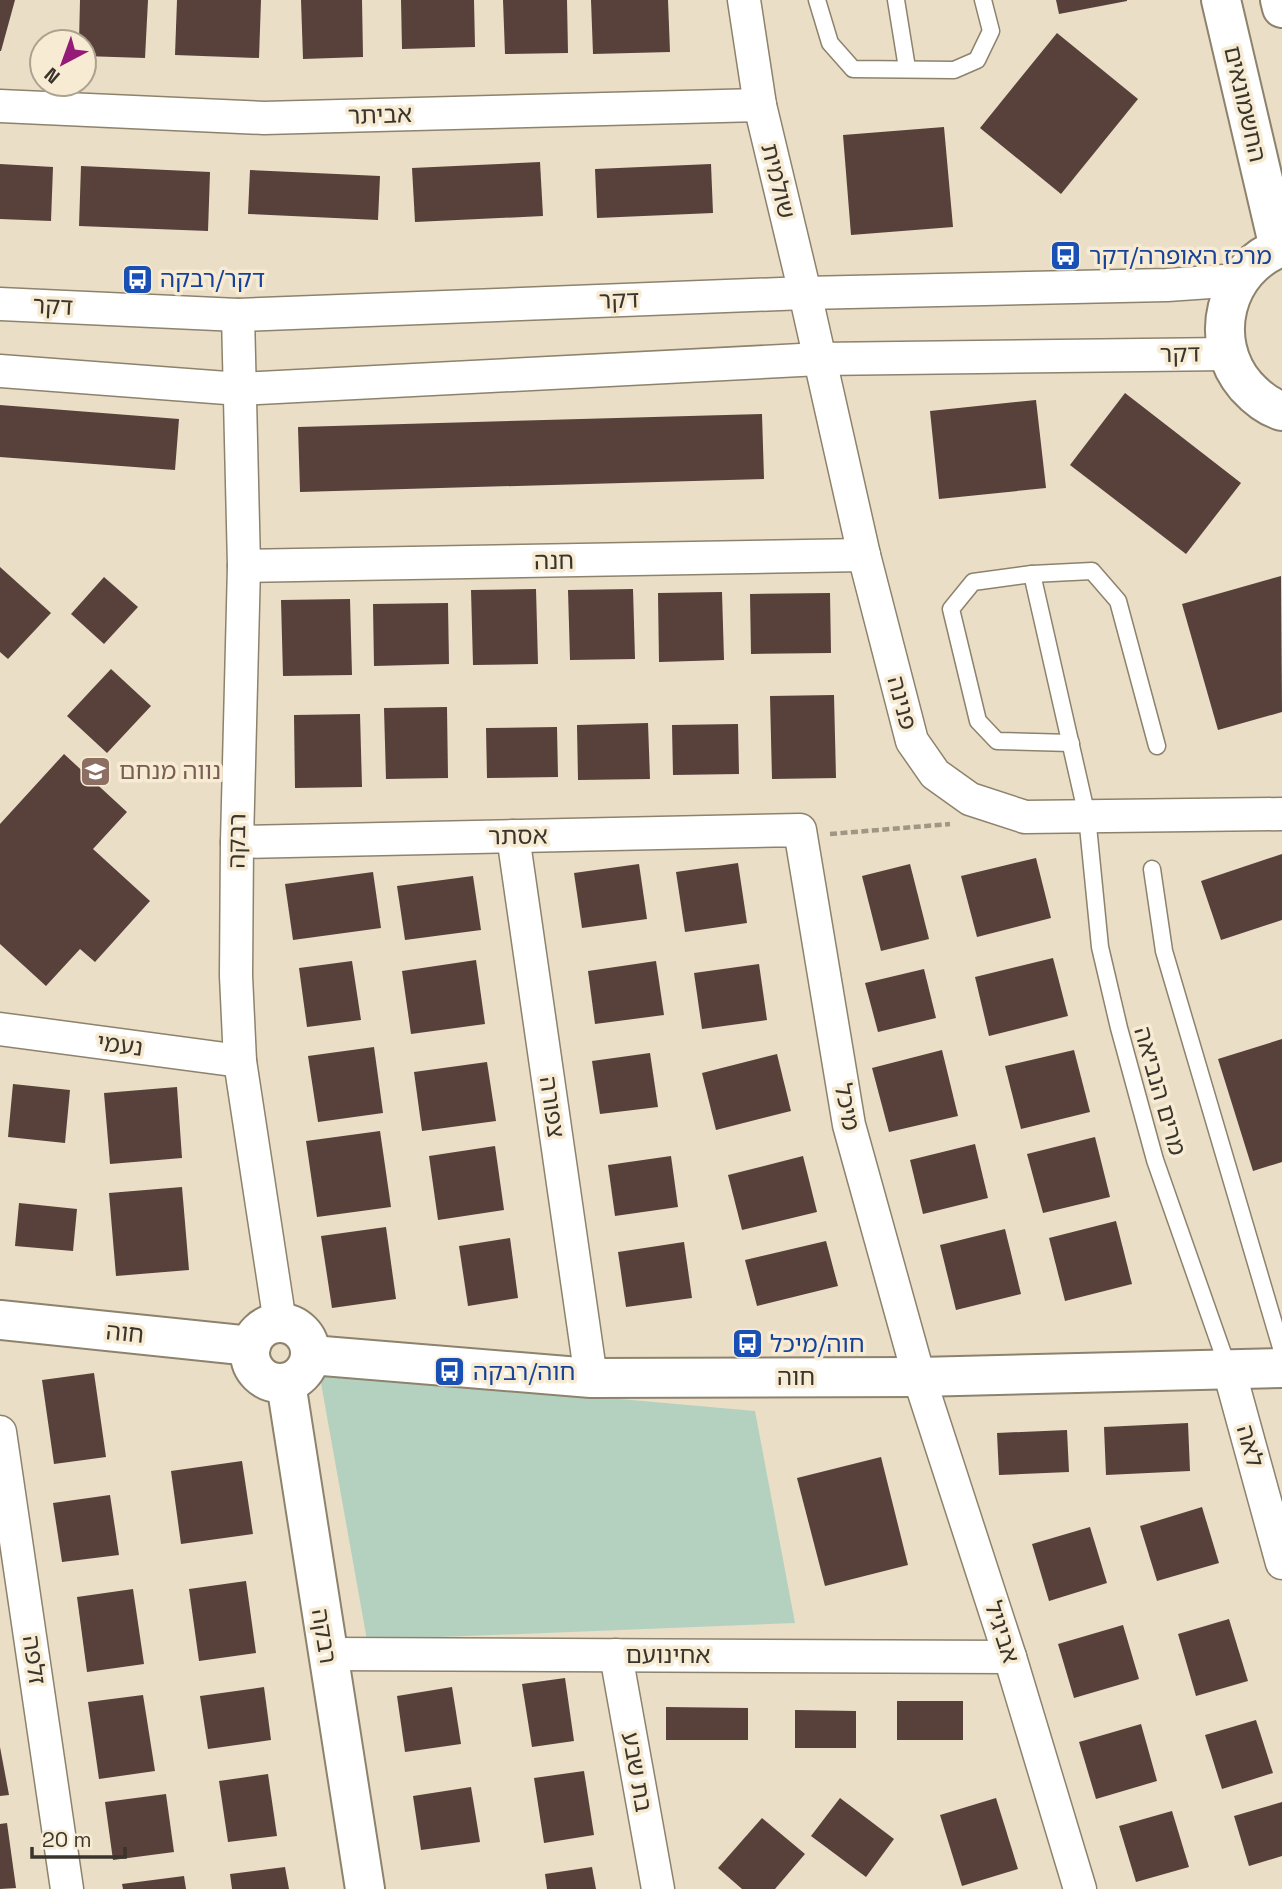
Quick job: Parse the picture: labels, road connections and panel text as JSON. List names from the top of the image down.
{
  "streets": {
    "street": [
      "החשמונאים",
      "אביתר",
      "שולמית",
      "דקר",
      "חנה",
      "פנינה",
      "אסתר",
      "רבקה",
      "נעמי",
      "צפורה",
      "מיכל",
      "חוה",
      "לאה",
      "אביגיל",
      "אחינועם",
      "זלפה",
      "בת שבע"
    ],
    "lane": ["מרים הנביאה"]
  },
  "crossings": [
    ["אביתר", "שולמית"],
    ["שולמית", "דקר"],
    ["שולמית", "פנינה"],
    ["דקר", "פנינה"],
    ["דקר", "רבקה"],
    ["חנה", "פנינה"],
    ["חנה", "רבקה"],
    ["פנינה", "מרים הנביאה"],
    ["אסתר", "רבקה"],
    ["אסתר", "צפורה"],
    ["אסתר", "מיכל"],
    ["רבקה", "נעמי"],
    ["רבקה", "חוה"],
    ["רבקה", "אחינועם"],
    ["מרים הנביאה", "חוה"],
    ["מרים הנביאה", "לאה"],
    ["צפורה", "חוה"],
    ["מיכל", "חוה"],
    ["מיכל", "אביגיל"],
    ["חוה", "לאה"],
    ["חוה", "אביגיל"],
    ["אביגיל", "אחינועם"],
    ["אחינועם", "בת שבע"]
  ],
  "places": {
    "bus stop": [
      "מרכז האופרה/דקר",
      "דקר/רבקה",
      "חוה/מיכל",
      "חוה/רבקה"
    ],
    "school or university": ["נווה מנחם"]
  },
  "scale_bar": "20 m",
  "north": "bottom left"
}
